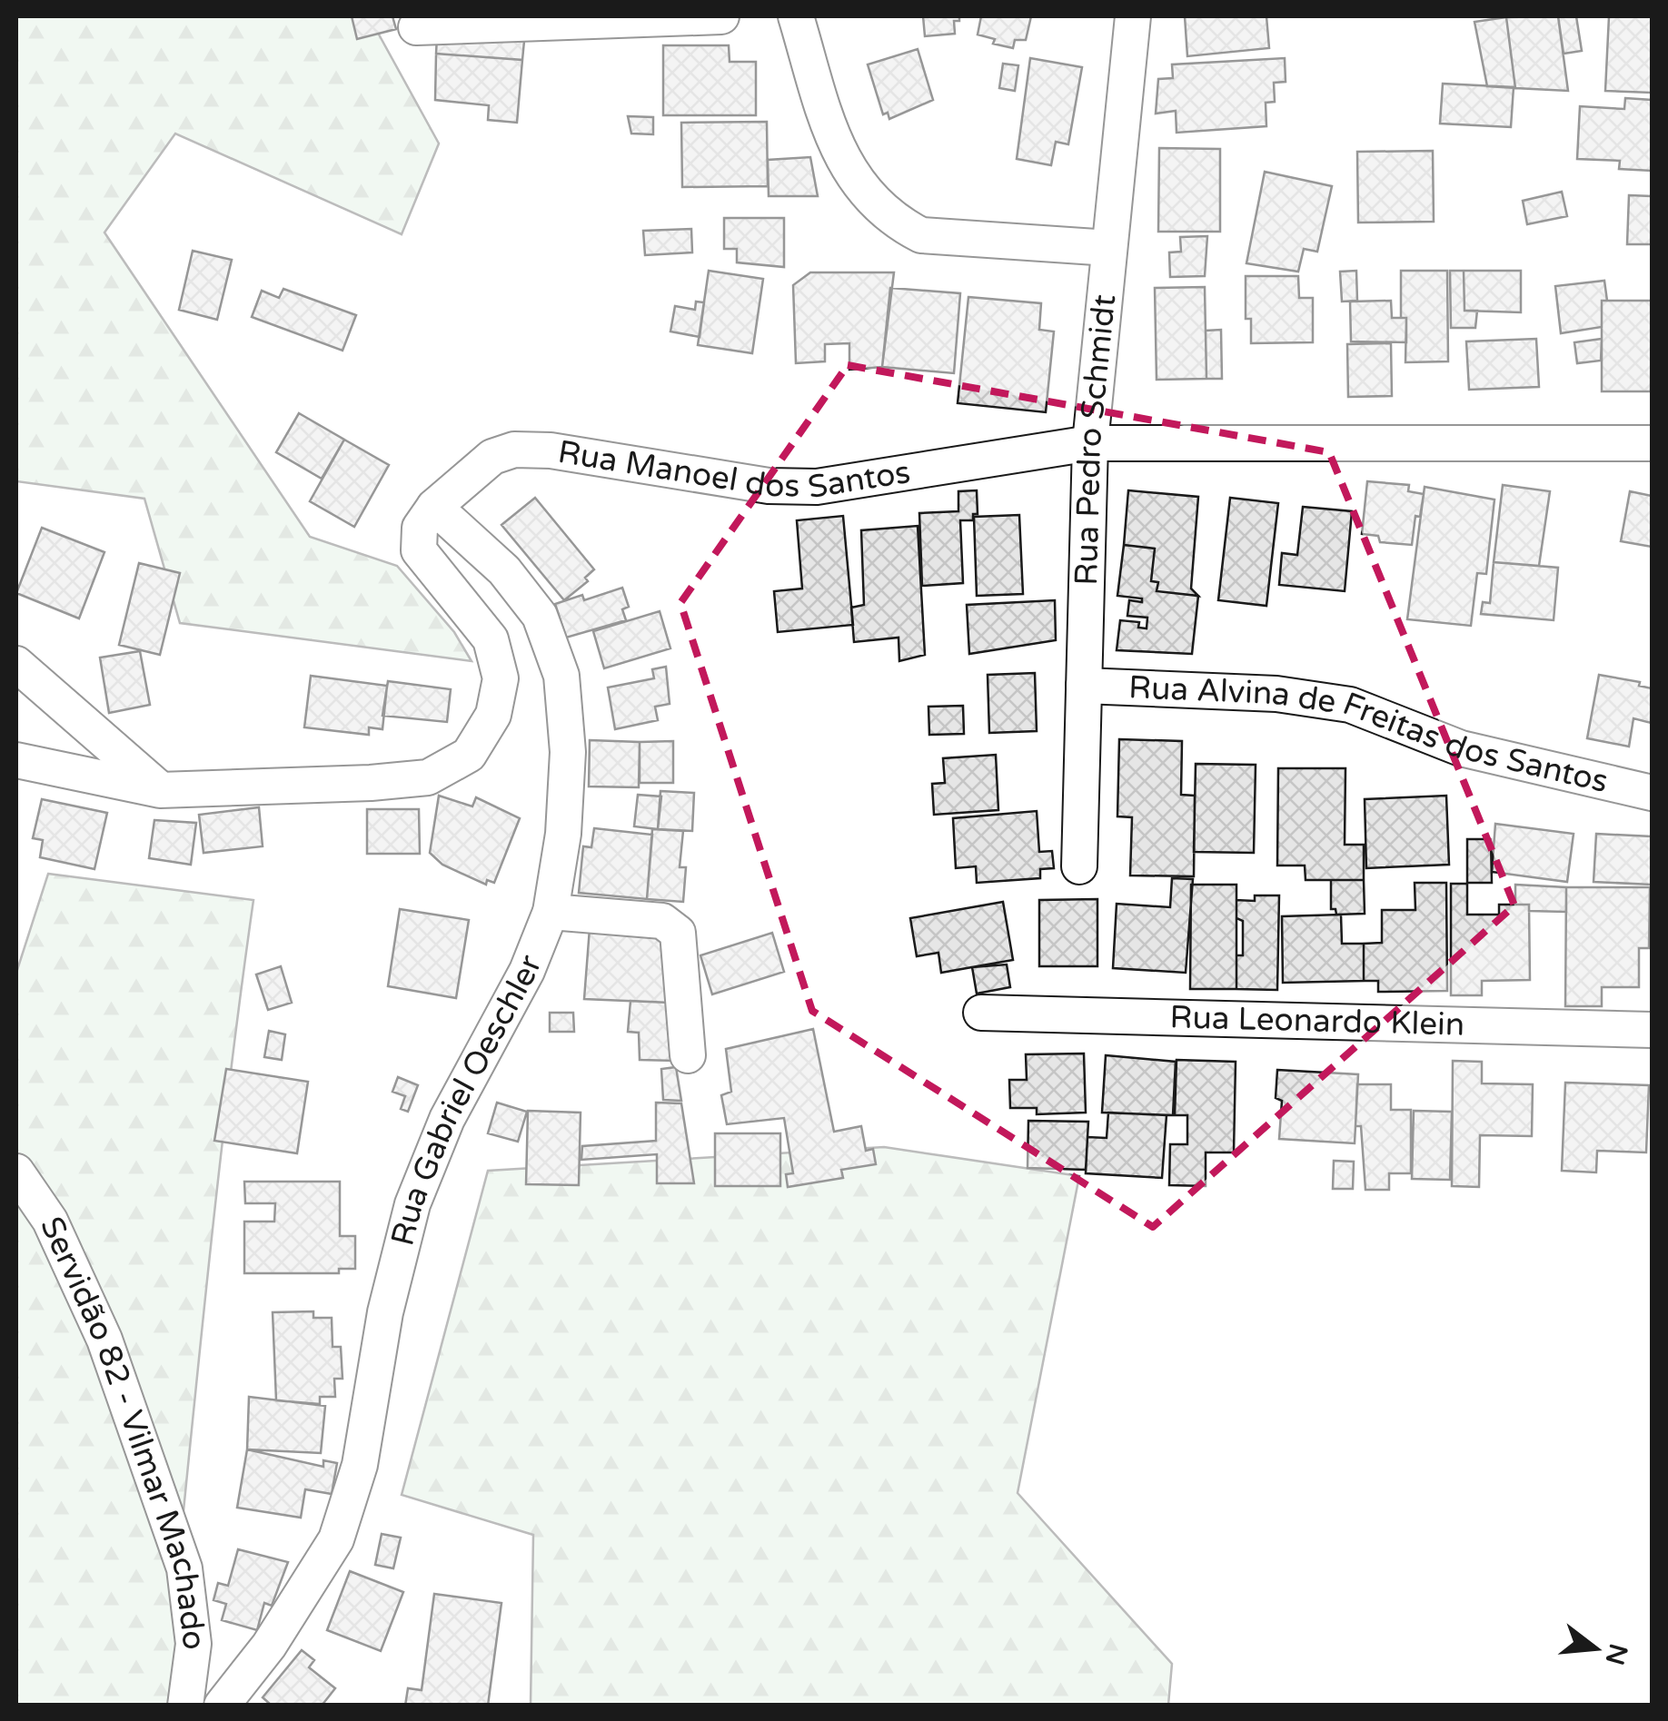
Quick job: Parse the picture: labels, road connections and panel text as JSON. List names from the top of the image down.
{
  "streets": {
    "street": [
      "Rua Pedro Schmidt",
      "Rua Manoel dos Santos",
      "Rua Alvina de Freitas dos Santos",
      "Rua Leonardo Klein",
      "Rua Gabriel Oeschler",
      "Servidão 82 - Vilmar Machado"
    ]
  },
  "crossings": [
    ["Rua Pedro Schmidt", "Rua Manoel dos Santos"],
    ["Rua Pedro Schmidt", "Rua Alvina de Freitas dos Santos"],
    ["Rua Manoel dos Santos", "Rua Gabriel Oeschler"]
  ],
  "north": "right"
}
